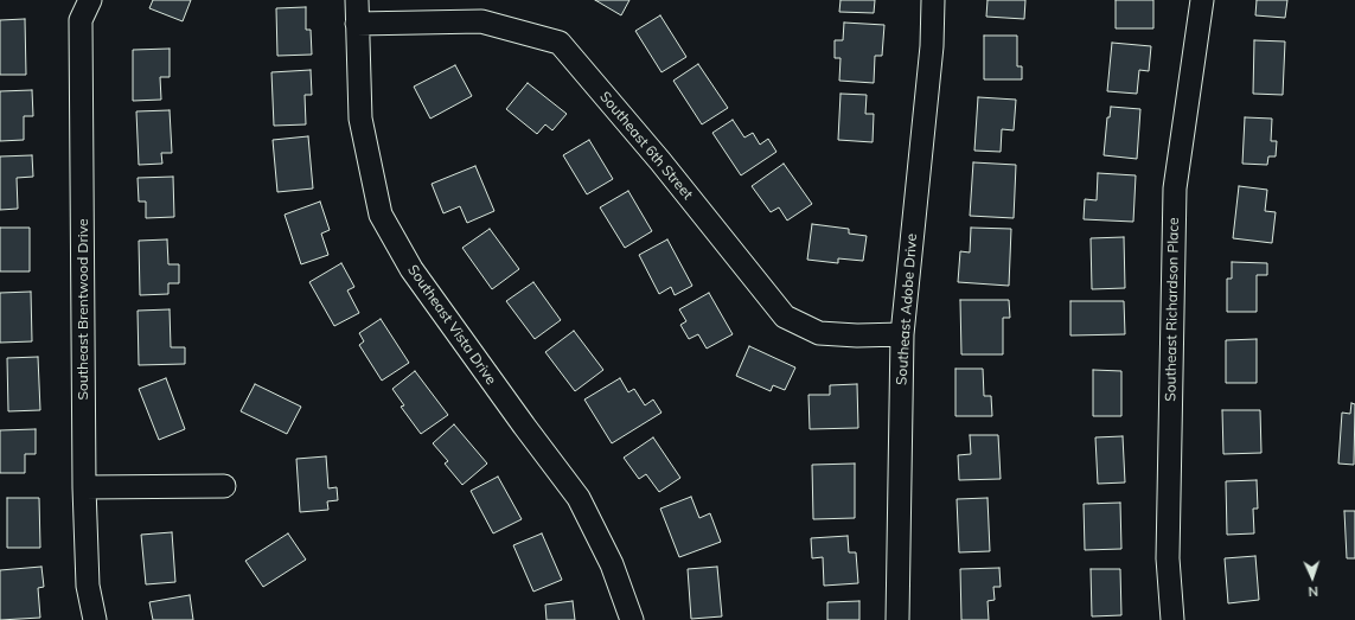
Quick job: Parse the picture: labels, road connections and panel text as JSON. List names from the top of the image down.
{
  "streets": {
    "street": [
      "Southeast 6th Street",
      "Southeast Brentwood Drive",
      "Southeast Adobe Drive",
      "Southeast Richardson Place",
      "Southeast Vista Drive"
    ]
  },
  "crossings": [
    ["Southeast 6th Street", "Southeast Adobe Drive"],
    ["Southeast 6th Street", "Southeast Vista Drive"]
  ],
  "north": "bottom"
}
